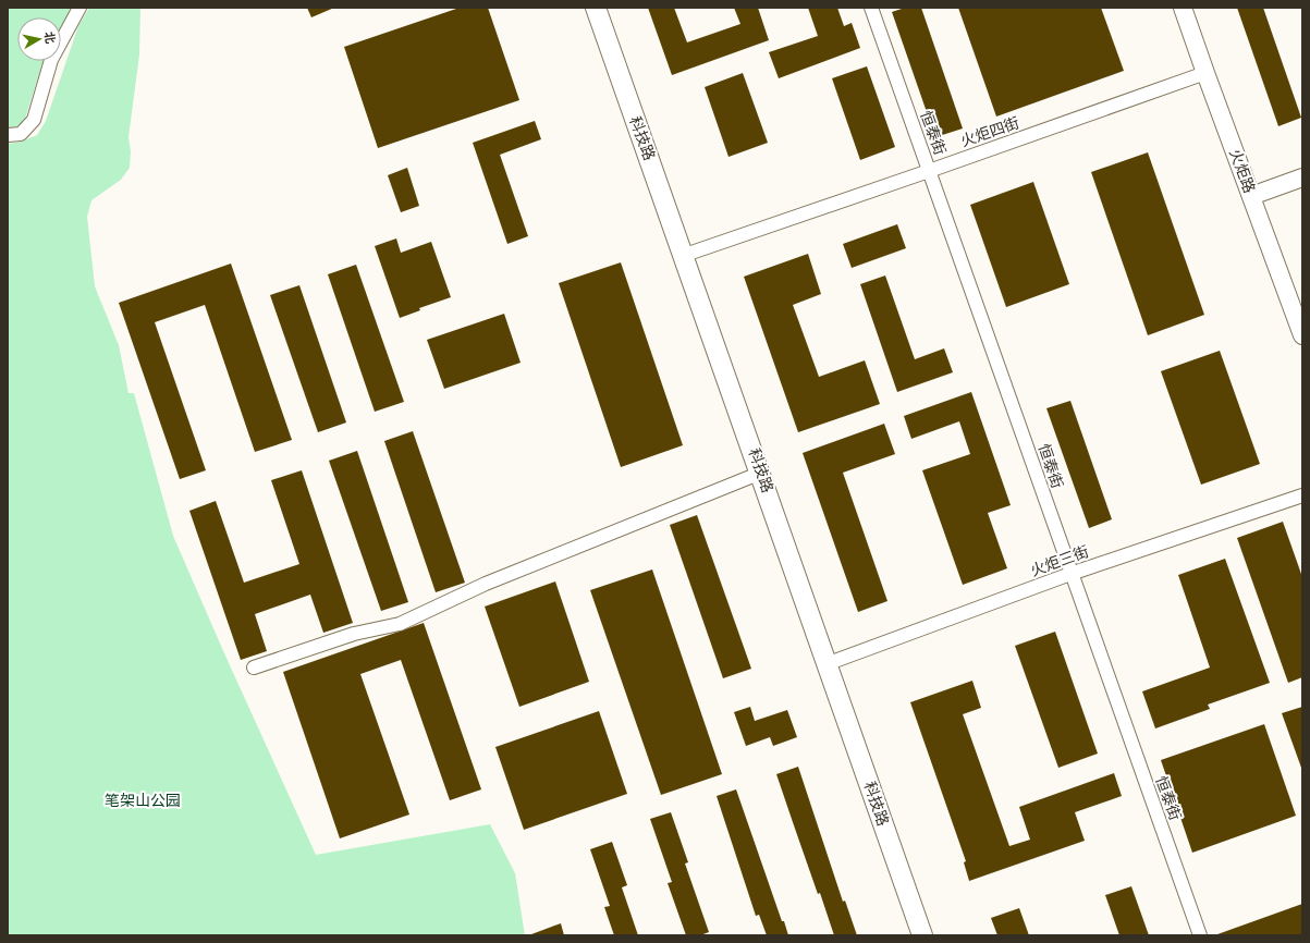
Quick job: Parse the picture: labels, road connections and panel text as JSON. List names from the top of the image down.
{
  "streets": {
    "main road": ["科技路", "火炬路"],
    "street": ["火炬四街", "恒泰街", "火炬三街"]
  },
  "crossings": [
    ["火炬四街", "恒泰街"],
    ["火炬四街", "科技路"],
    ["火炬四街", "火炬路"],
    ["恒泰街", "火炬三街"],
    ["科技路", "火炬三街"]
  ],
  "parks": ["笔架山公园"],
  "north": "right"
}
